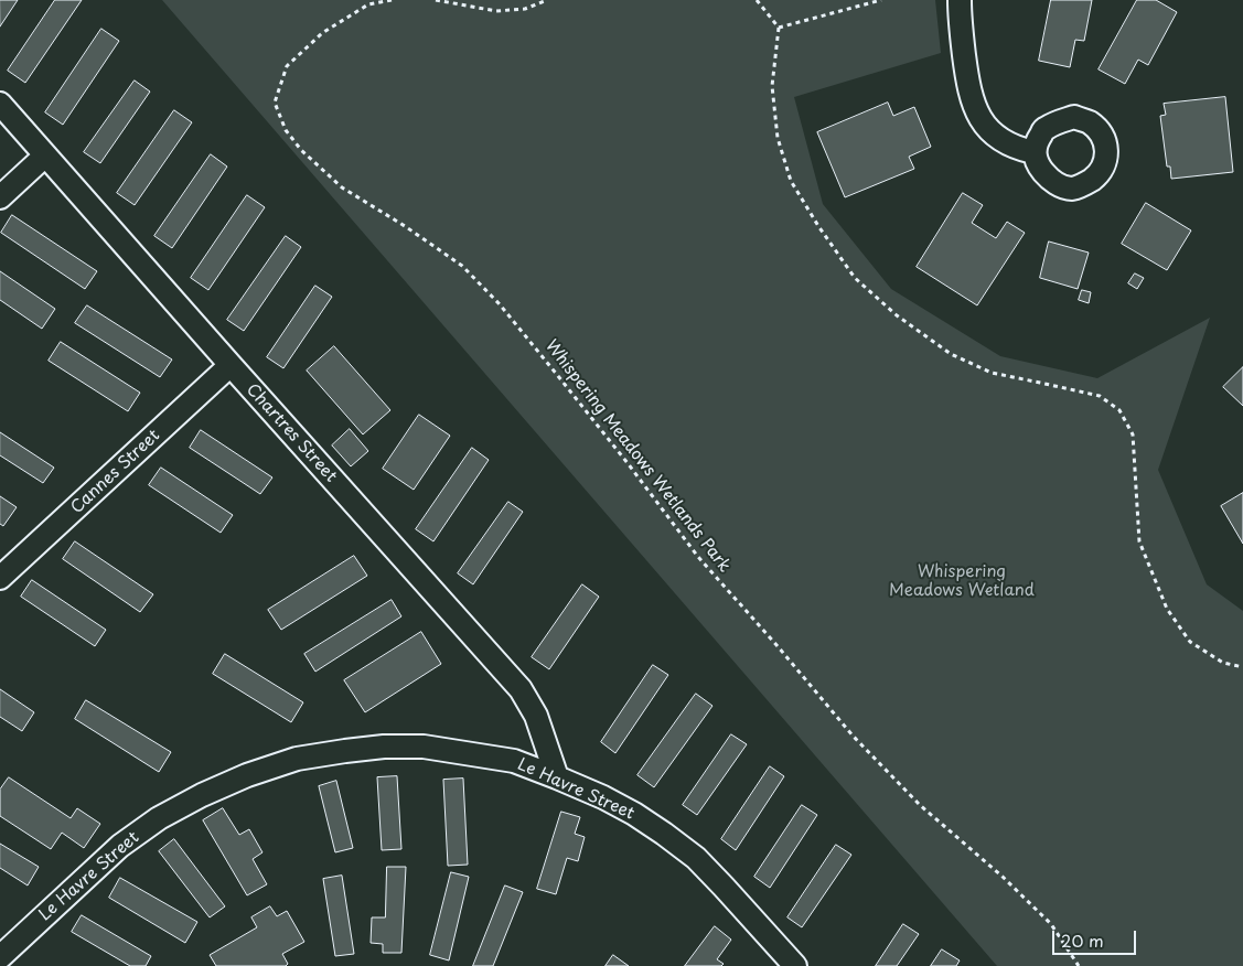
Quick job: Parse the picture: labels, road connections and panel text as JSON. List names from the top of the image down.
{
  "streets": {
    "street": ["Chartres Street", "Cannes Street", "Le Havre Street"],
    "path": ["Whispering Meadows Wetlands Park"]
  },
  "crossings": [
    ["Chartres Street", "Cannes Street"],
    ["Chartres Street", "Le Havre Street"]
  ],
  "parks": ["Whispering Meadows Wetland"],
  "scale_bar": "20 m"
}
